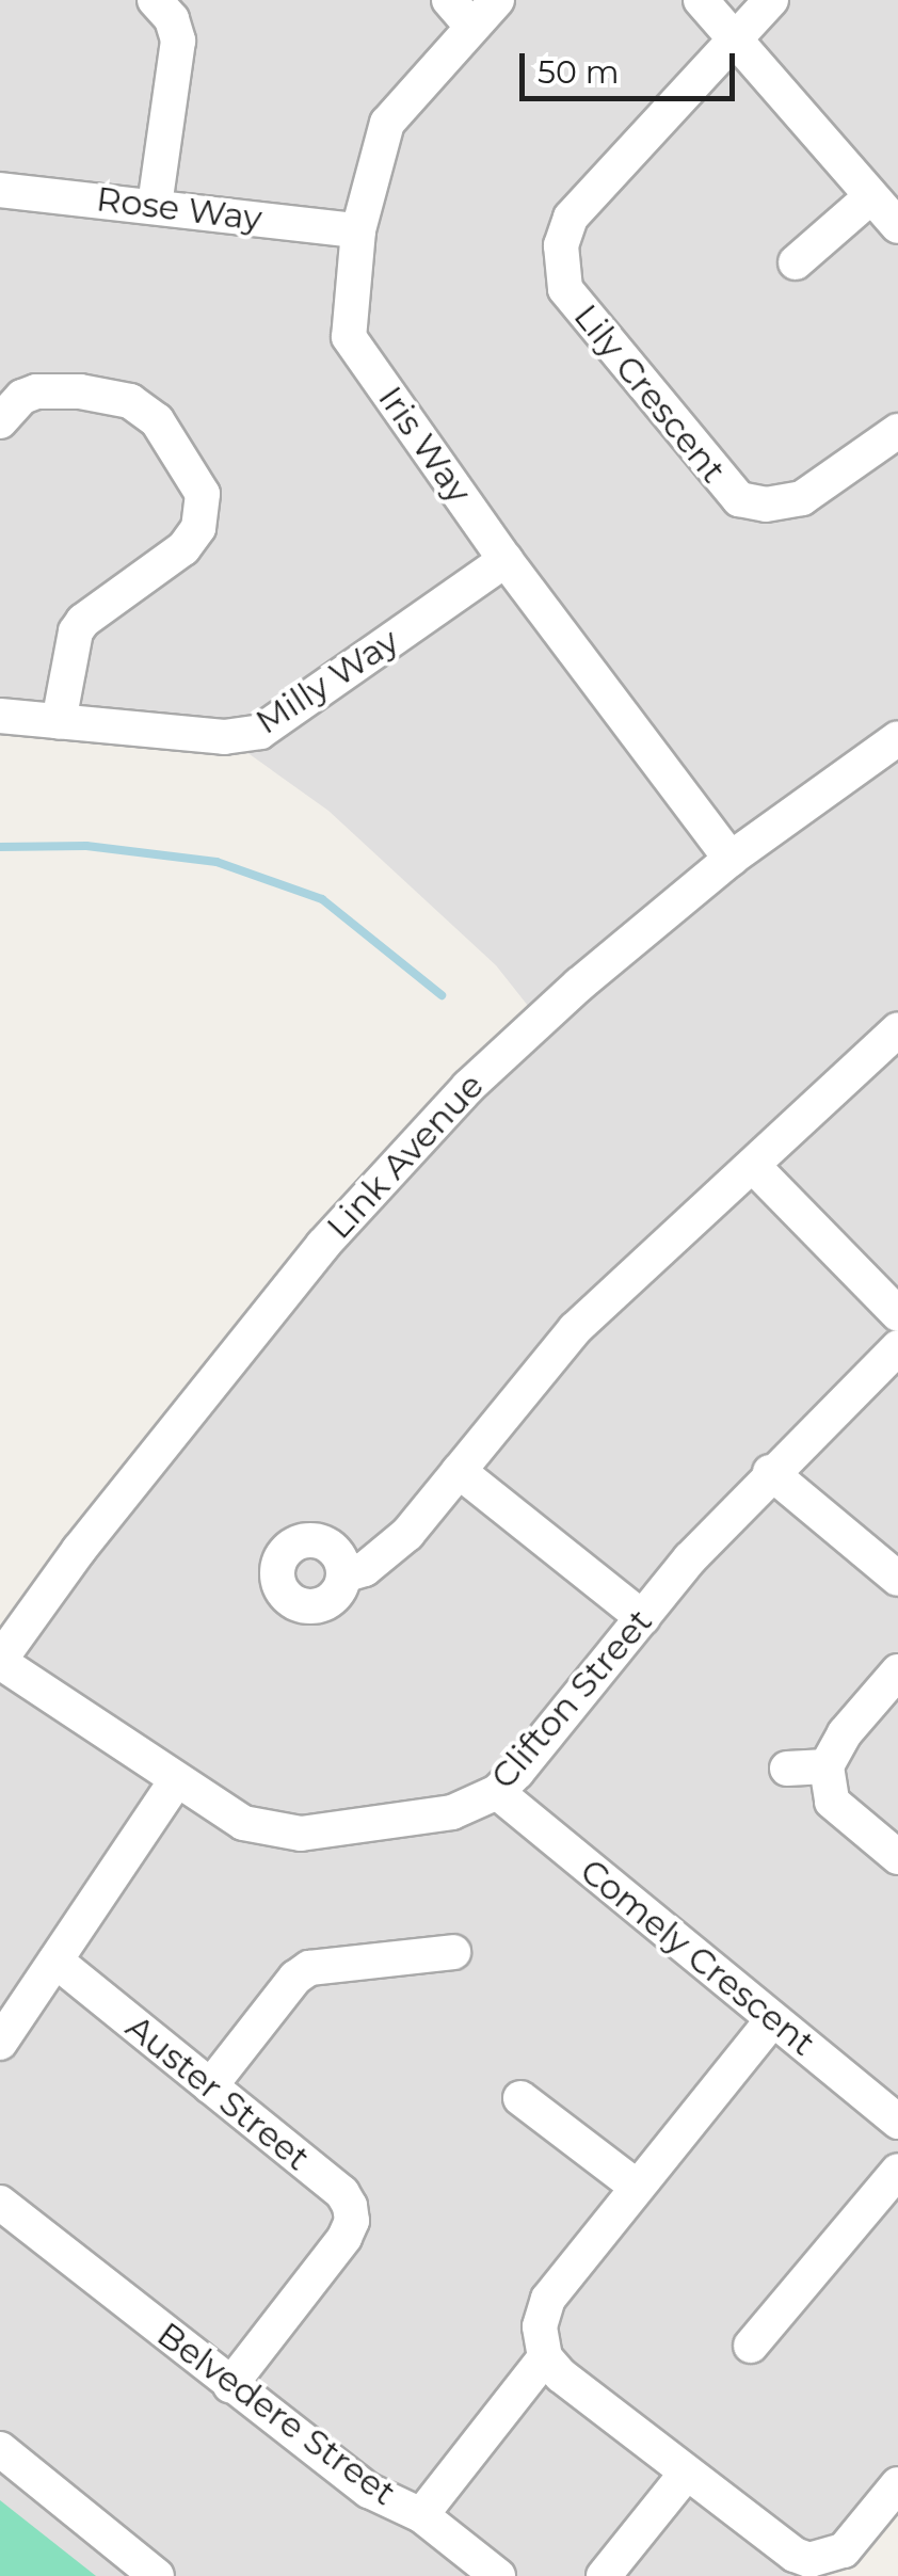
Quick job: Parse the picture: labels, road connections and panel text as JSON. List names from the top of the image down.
{
  "streets": {
    "street": [
      "Rose Way",
      "Lily Crescent",
      "Iris Way",
      "Milly Way",
      "Link Avenue",
      "Clifton Street",
      "Comely Crescent",
      "Auster Street",
      "Belvedere Street"
    ]
  },
  "crossings": [
    ["Rose Way", "Iris Way"],
    ["Iris Way", "Milly Way"],
    ["Iris Way", "Link Avenue"],
    ["Link Avenue", "Clifton Street"],
    ["Clifton Street", "Comely Crescent"],
    ["Auster Street", "Belvedere Street"]
  ],
  "scale_bar": "50 m"
}
